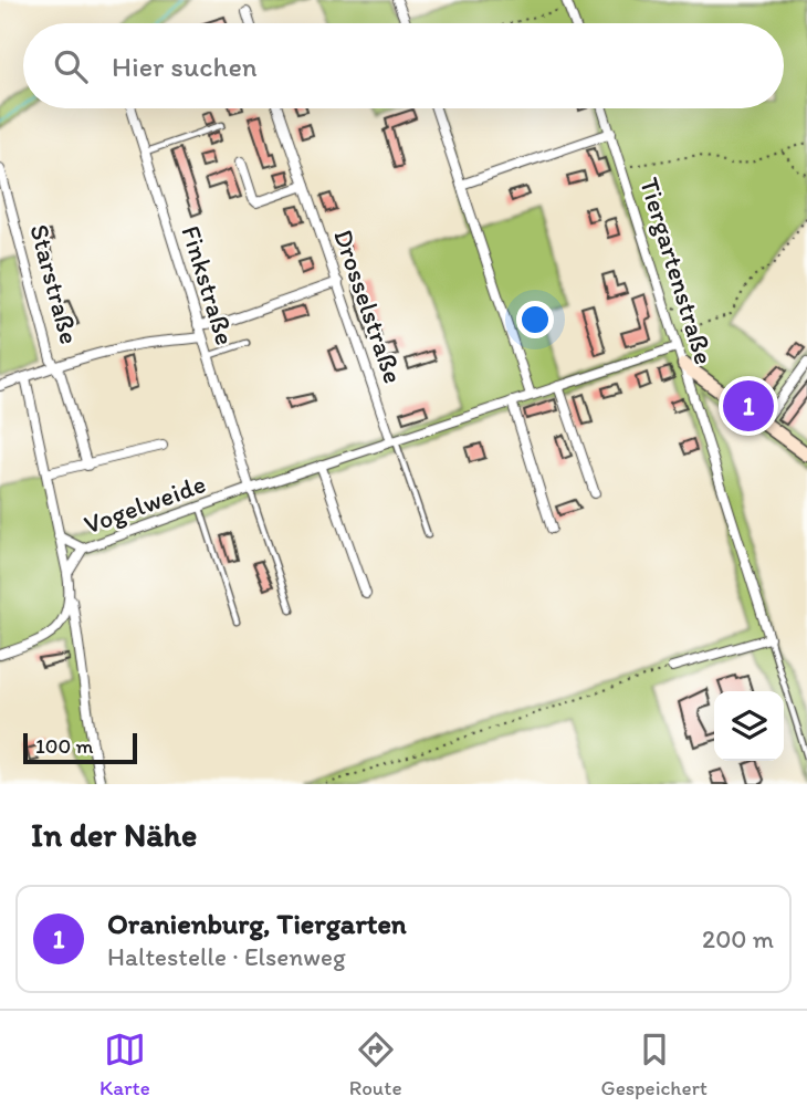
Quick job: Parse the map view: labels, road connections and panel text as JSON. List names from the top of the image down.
{
  "streets": {
    "street": [
      "Tiergartenstraße",
      "Starstraße",
      "Finkstraße",
      "Drosselstraße",
      "Vogelweide"
    ]
  },
  "crossings": [
    ["Tiergartenstraße", "Vogelweide"],
    ["Finkstraße", "Vogelweide"],
    ["Drosselstraße", "Vogelweide"]
  ],
  "scale_bar": "100 m",
  "page": {
    "search": "Hier suchen",
    "pins": "1",
    "scale": "100 m",
    "heading": "In der Nähe",
    "list": [
      {
        "mark": "1",
        "name": "Oranienburg, Tiergarten",
        "note": "Haltestelle · Elsenweg",
        "value": "200 m"
      }
    ],
    "nav": ["Karte", "Route", "Gespeichert"]
  }
}
